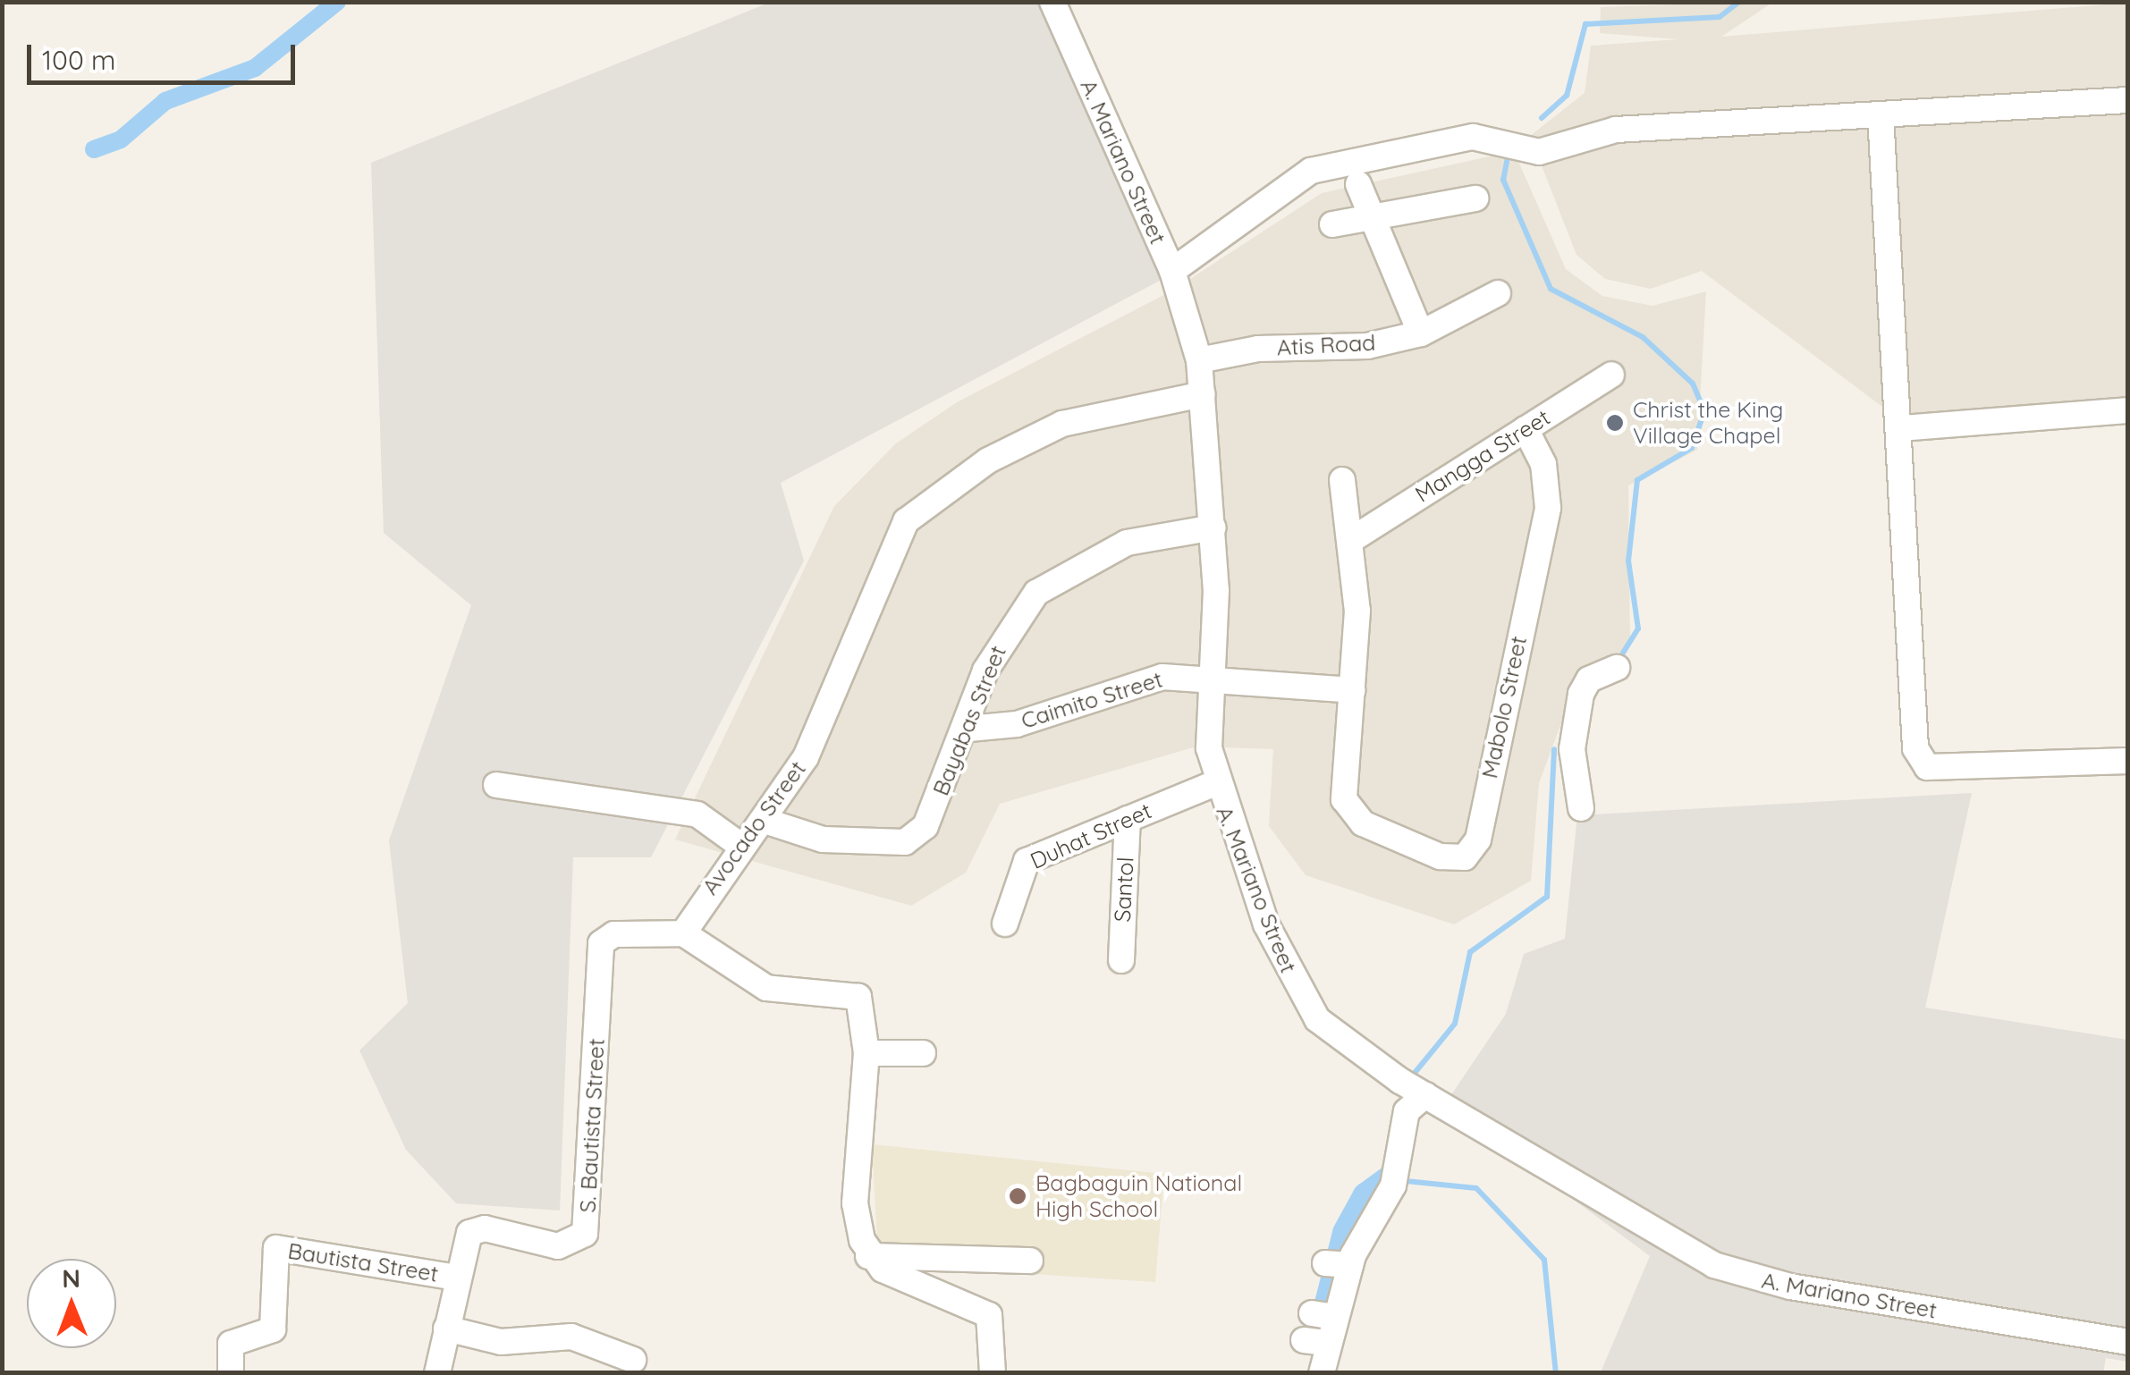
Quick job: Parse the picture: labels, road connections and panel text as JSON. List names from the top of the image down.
{
  "streets": {
    "street": [
      "A. Mariano Street",
      "Atis Road",
      "Mangga Street",
      "Caimito Street",
      "Mabolo Street",
      "Bayabas Street",
      "Avocado Street",
      "Duhat Street",
      "Santol",
      "S. Bautista Street",
      "Bautista Street"
    ]
  },
  "crossings": [
    ["A. Mariano Street", "Atis Road"],
    ["A. Mariano Street", "Caimito Street"],
    ["A. Mariano Street", "Bayabas Street"],
    ["A. Mariano Street", "Avocado Street"],
    ["A. Mariano Street", "Duhat Street"],
    ["Mangga Street", "Mabolo Street"],
    ["Caimito Street", "Bayabas Street"],
    ["Bayabas Street", "Avocado Street"],
    ["Avocado Street", "S. Bautista Street"],
    ["Duhat Street", "Santol"],
    ["S. Bautista Street", "Bautista Street"]
  ],
  "places": ["Christ the King Village Chapel", "Bagbaguin National High School"],
  "scale_bar": "100 m",
  "north": "top"
}
